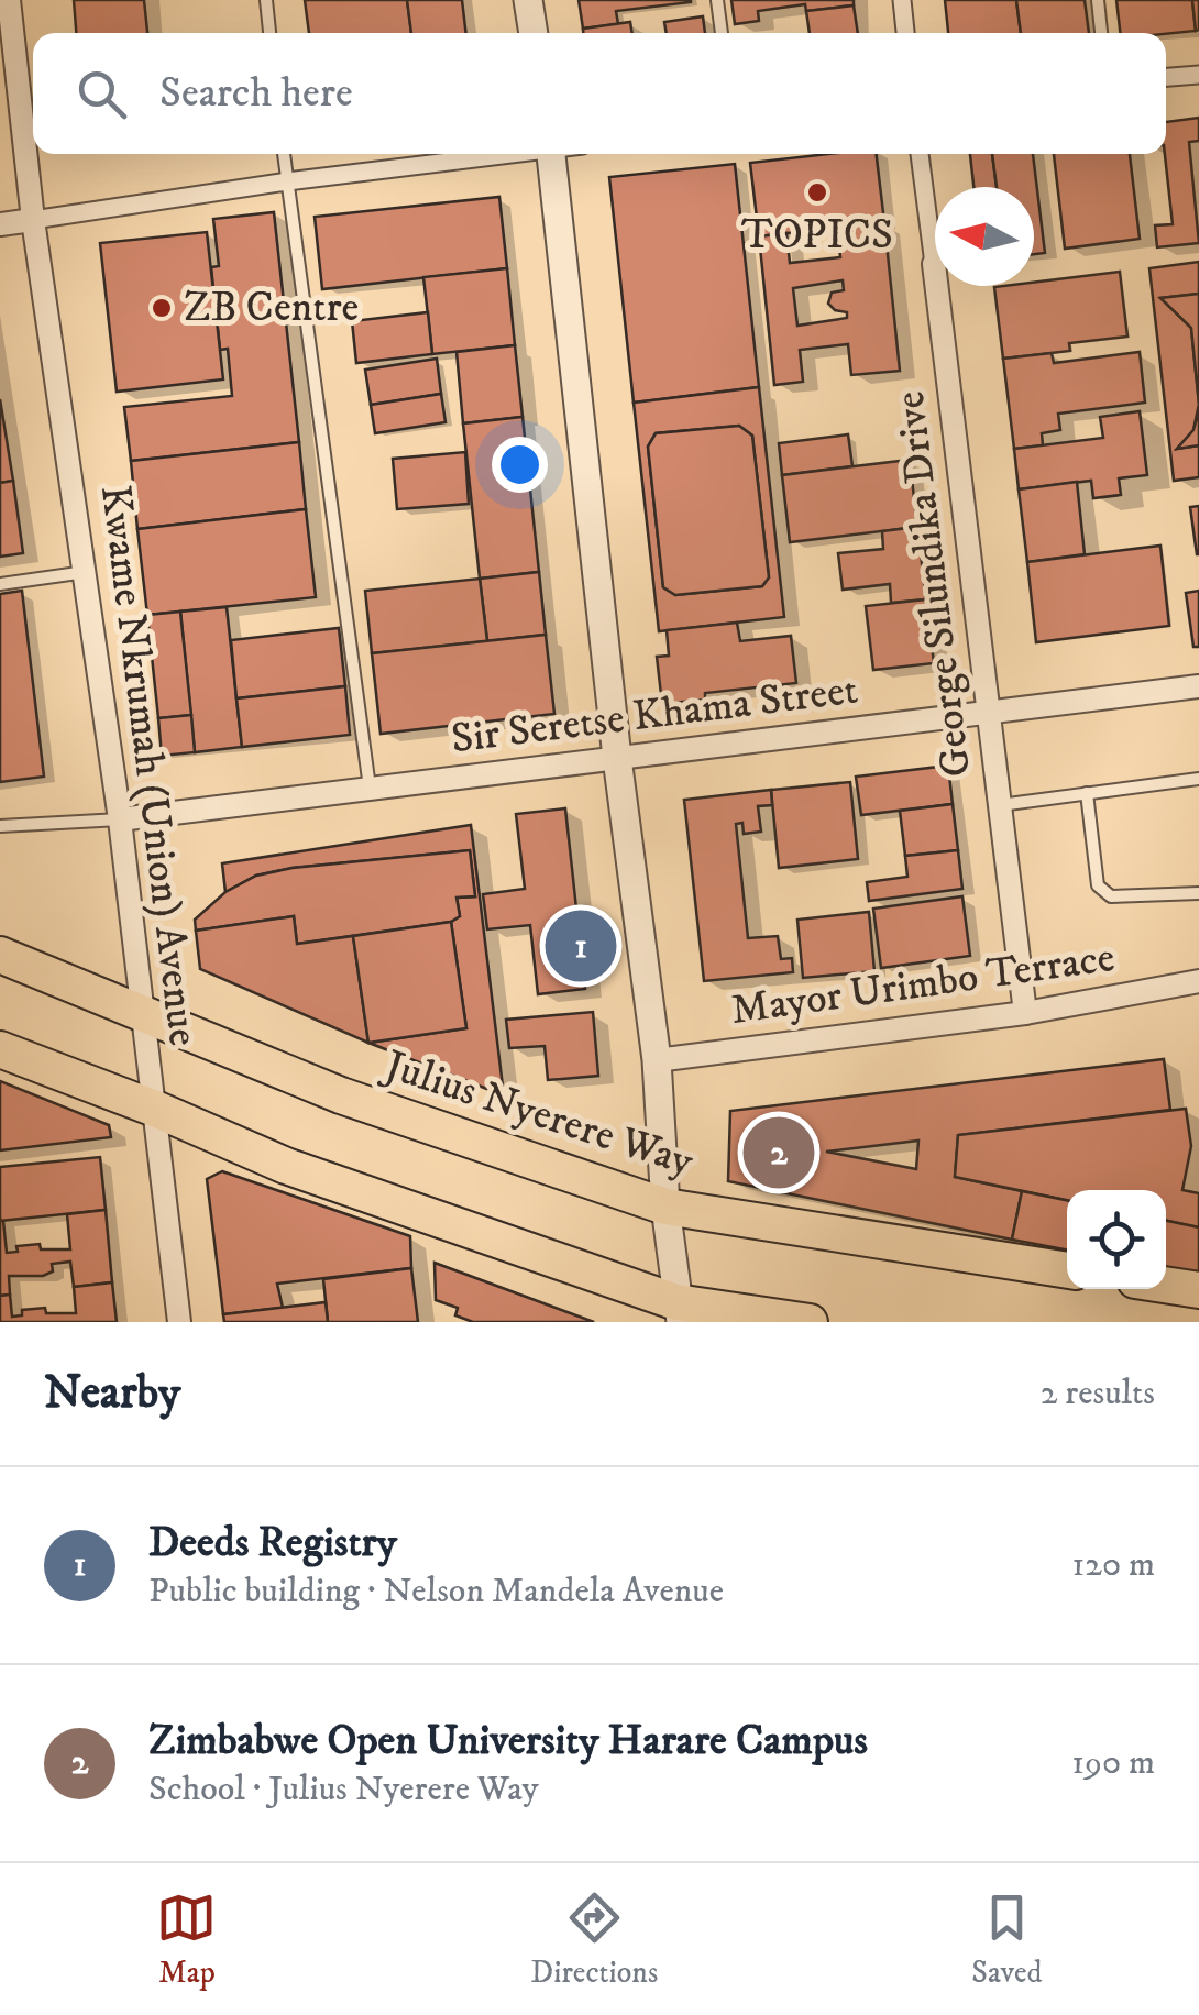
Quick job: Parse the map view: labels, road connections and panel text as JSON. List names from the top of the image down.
{
  "streets": {
    "main road": ["Julius Nyerere Way"],
    "street": [
      "George Silundika Drive",
      "Sir Seretse Khama Street",
      "Kwame Nkrumah (Union) Avenue",
      "Mayor Urimbo Terrace"
    ]
  },
  "crossings": [
    ["George Silundika Drive", "Sir Seretse Khama Street"],
    ["George Silundika Drive", "Mayor Urimbo Terrace"],
    ["Sir Seretse Khama Street", "Kwame Nkrumah (Union) Avenue"],
    ["Kwame Nkrumah (Union) Avenue", "Julius Nyerere Way"]
  ],
  "places": ["TOPICS", "ZB Centre"],
  "north": "left",
  "page": {
    "search": "Search here",
    "pins": ["1", "2"],
    "heading": ["Nearby", "2 results"],
    "list": [
      {
        "mark": "1",
        "name": "Deeds Registry",
        "note": "Public building · Nelson Mandela Avenue",
        "value": "120 m"
      },
      {
        "mark": "2",
        "name": "Zimbabwe Open University Harare Campus",
        "note": "School · Julius Nyerere Way",
        "value": "190 m"
      }
    ],
    "nav": ["Map", "Directions", "Saved"]
  }
}
